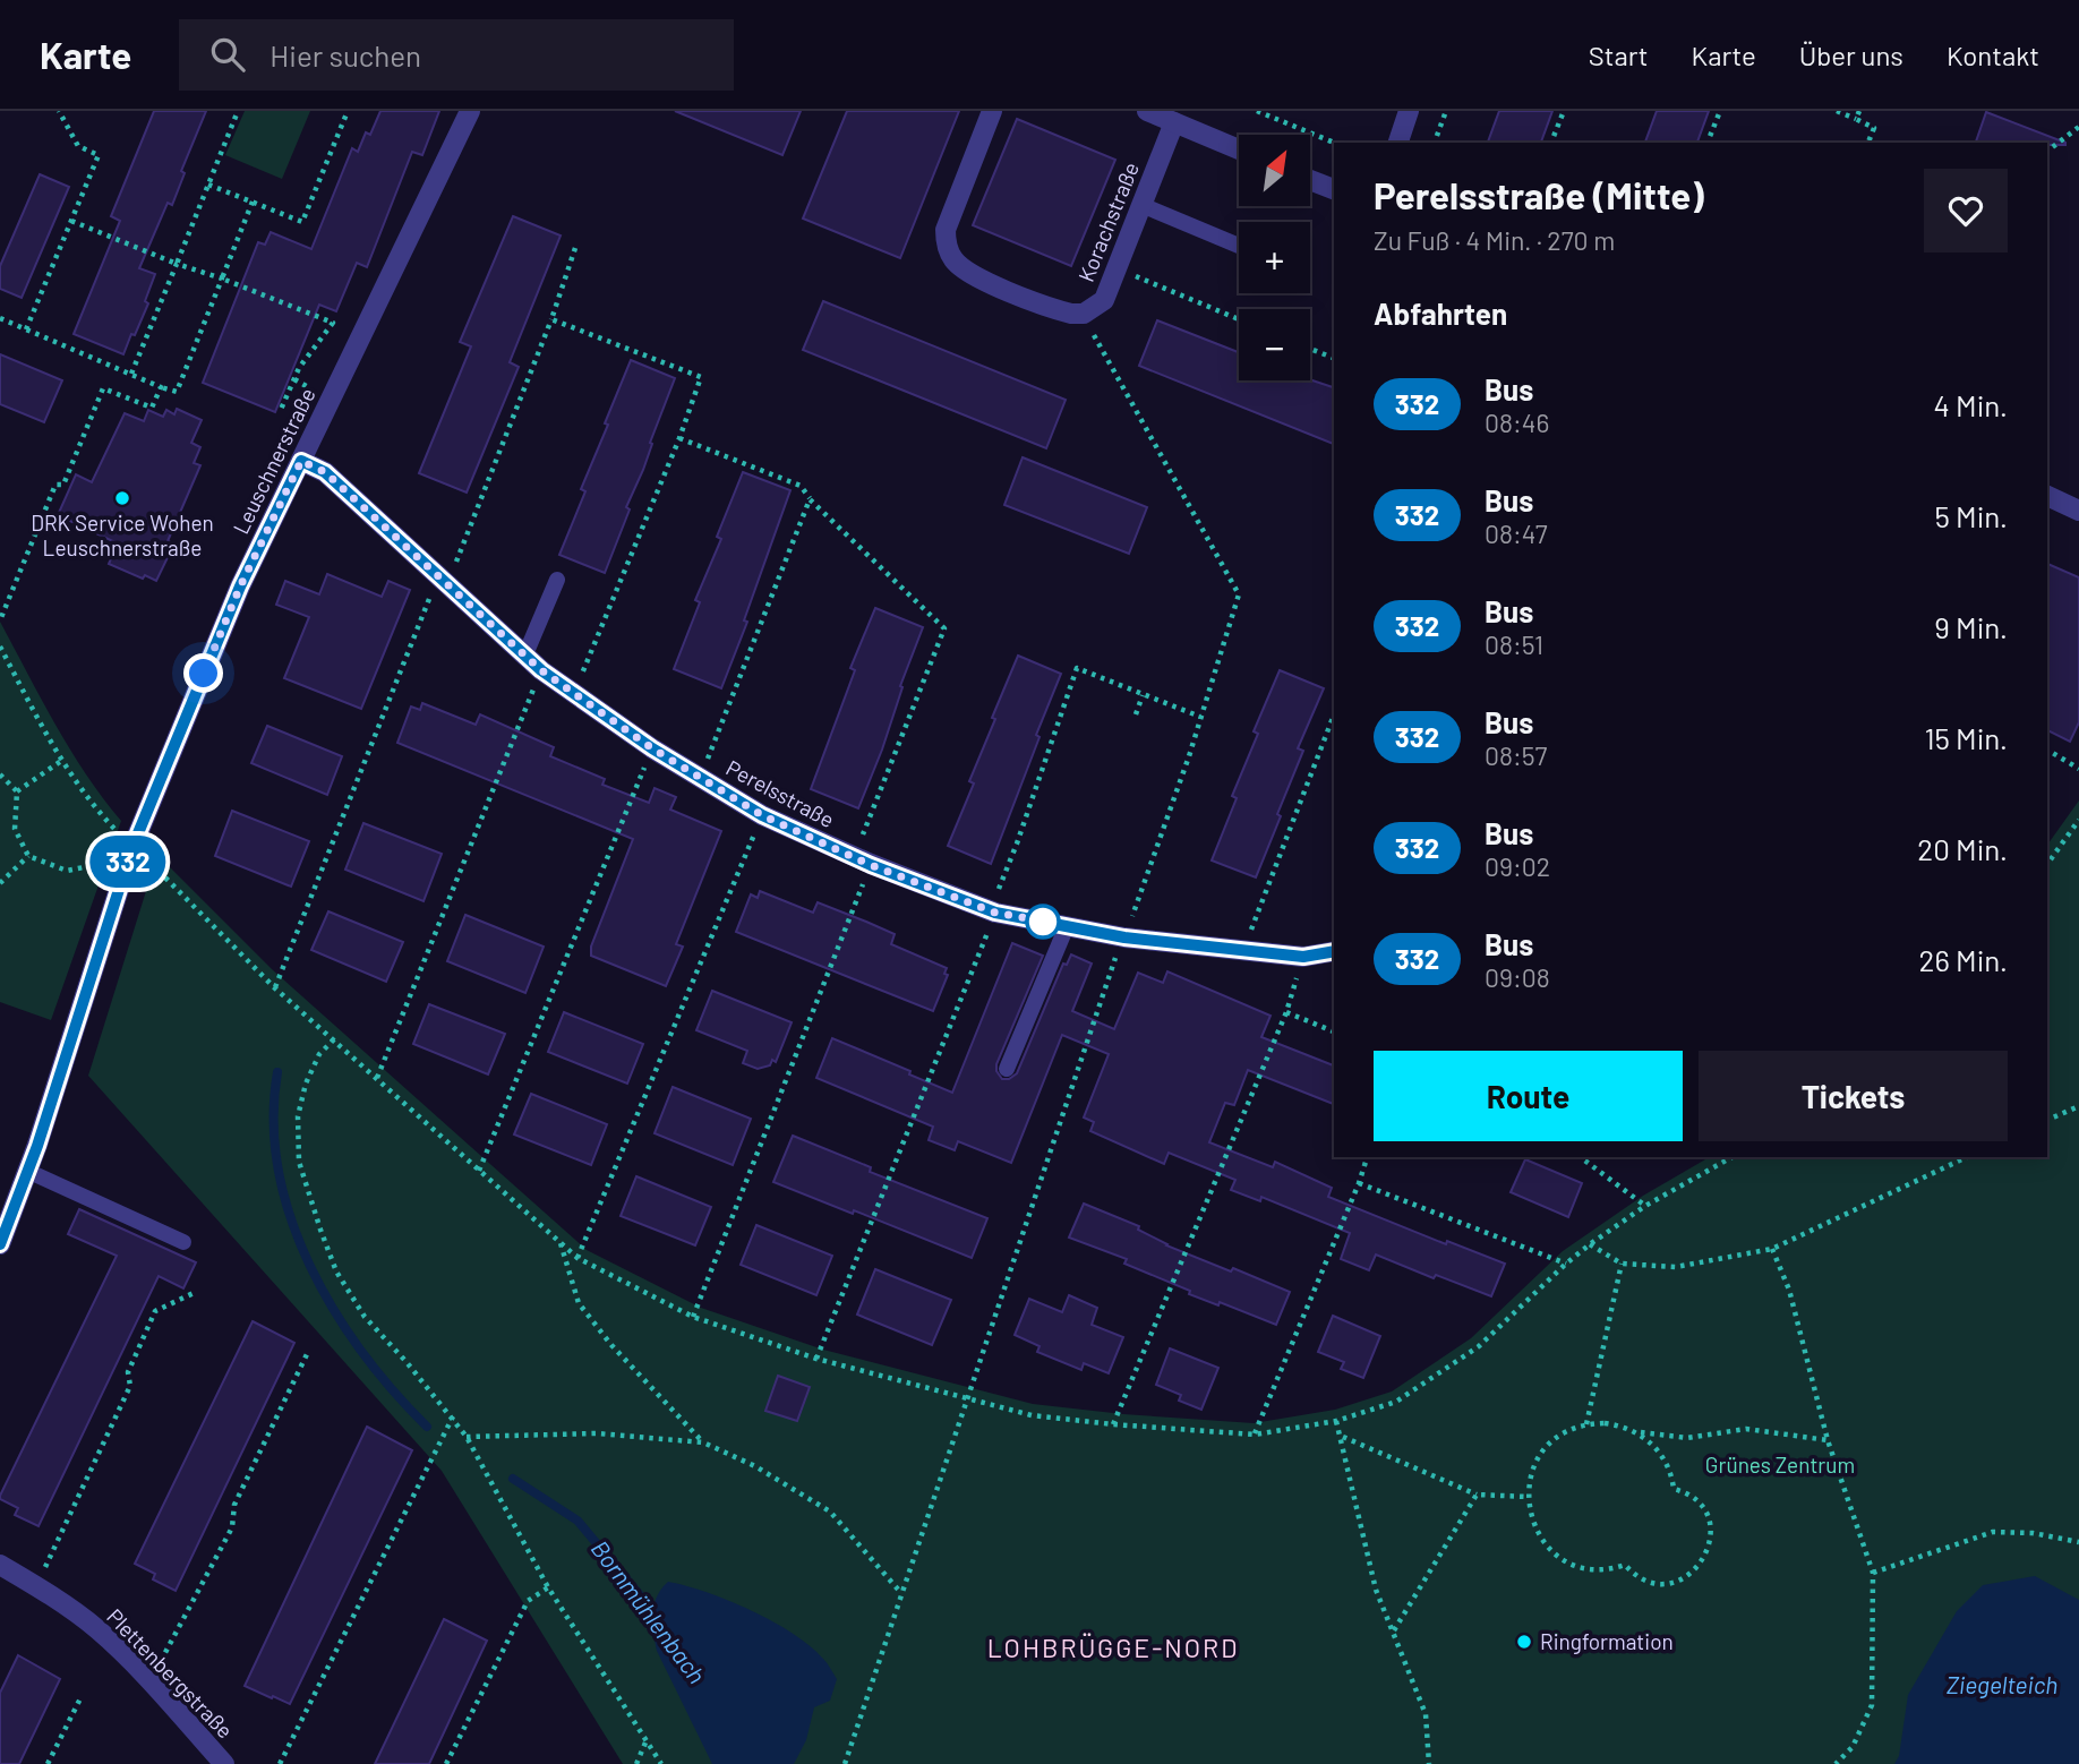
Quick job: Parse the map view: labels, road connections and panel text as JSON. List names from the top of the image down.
{
  "streets": {
    "street": [
      "Korachstraße",
      "Leuschnerstraße",
      "Perelsstraße",
      "Plettenbergstraße"
    ]
  },
  "crossings": [
    ["Leuschnerstraße", "Perelsstraße"]
  ],
  "districts": ["LOHBRÜGGE-NORD"],
  "water": ["Bornmühlenbach", "Ziegelteich"],
  "parks": ["Grünes Zentrum"],
  "places": ["DRK Service Wohen Leuschnerstraße", "Ringformation"],
  "lines": ["bus line 332"],
  "north": "top right",
  "page": {
    "header": "Karte",
    "search": "Hier suchen",
    "nav": [
      "Start",
      "Karte",
      "Über uns",
      "Kontakt"
    ],
    "on_map": "332",
    "map_buttons": ["+", "−"],
    "heading": [
      ["Perelsstraße (Mitte)", "Zu Fuß · 4 Min. · 270 m"],
      "Abfahrten"
    ],
    "list": [
      {
        "mark": "332",
        "name": "Bus",
        "note": "08:46",
        "value": "4 Min."
      },
      {
        "mark": "332",
        "name": "Bus",
        "note": "08:47",
        "value": "5 Min."
      },
      {
        "mark": "332",
        "name": "Bus",
        "note": "08:51",
        "value": "9 Min."
      },
      {
        "mark": "332",
        "name": "Bus",
        "note": "08:57",
        "value": "15 Min."
      },
      {
        "mark": "332",
        "name": "Bus",
        "note": "09:02",
        "value": "20 Min."
      },
      {
        "mark": "332",
        "name": "Bus",
        "note": "09:08",
        "value": "26 Min."
      }
    ],
    "buttons": ["Route", "Tickets"]
  }
}
